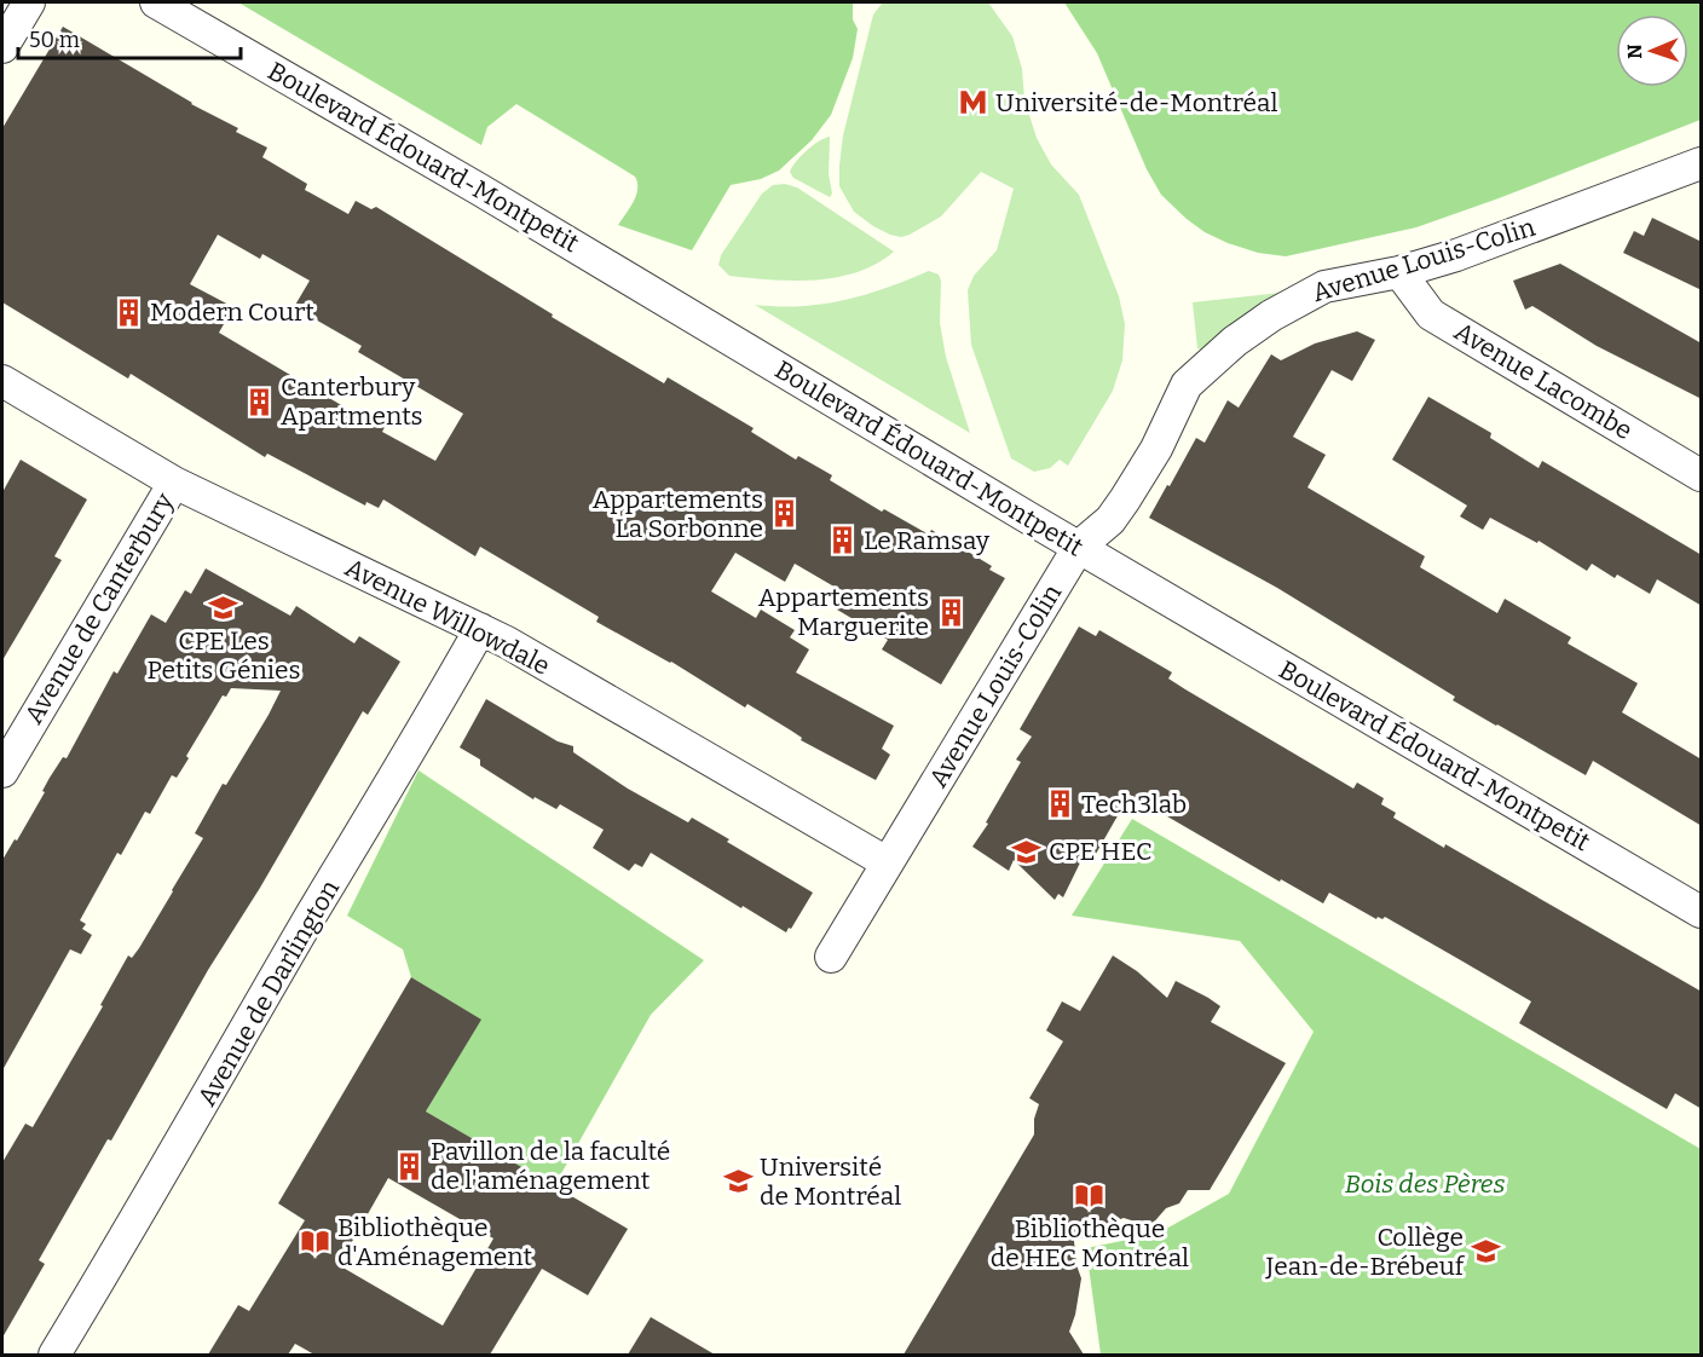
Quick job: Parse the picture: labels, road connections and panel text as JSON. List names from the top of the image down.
{
  "streets": {
    "street": [
      "Boulevard Édouard-Montpetit",
      "Avenue Louis-Colin",
      "Avenue Lacombe",
      "Avenue de Canterbury",
      "Avenue Willowdale",
      "Avenue de Darlington"
    ]
  },
  "crossings": [
    ["Boulevard Édouard-Montpetit", "Avenue Louis-Colin"],
    ["Avenue Louis-Colin", "Avenue Lacombe"],
    ["Avenue Louis-Colin", "Avenue Willowdale"],
    ["Avenue de Canterbury", "Avenue Willowdale"],
    ["Avenue Willowdale", "Avenue de Darlington"]
  ],
  "parks": ["Bois des Pères"],
  "places": {
    "metro station": ["Université-de-Montréal"],
    "building": [
      "Modern Court",
      "Canterbury Apartments",
      "Appartements La Sorbonne",
      "Le Ramsay",
      "Appartements Marguerite",
      "Tech3lab",
      "Pavillon de la faculté de l'aménagement"
    ],
    "school or university": [
      "CPE Les Petits Génies",
      "CPE HEC",
      "Université de Montréal",
      "Collège Jean-de-Brébeuf"
    ],
    "library": ["Bibliothèque de HEC Montréal", "Bibliothèque d'Aménagement"]
  },
  "scale_bar": "50 m",
  "north": "left"
}
